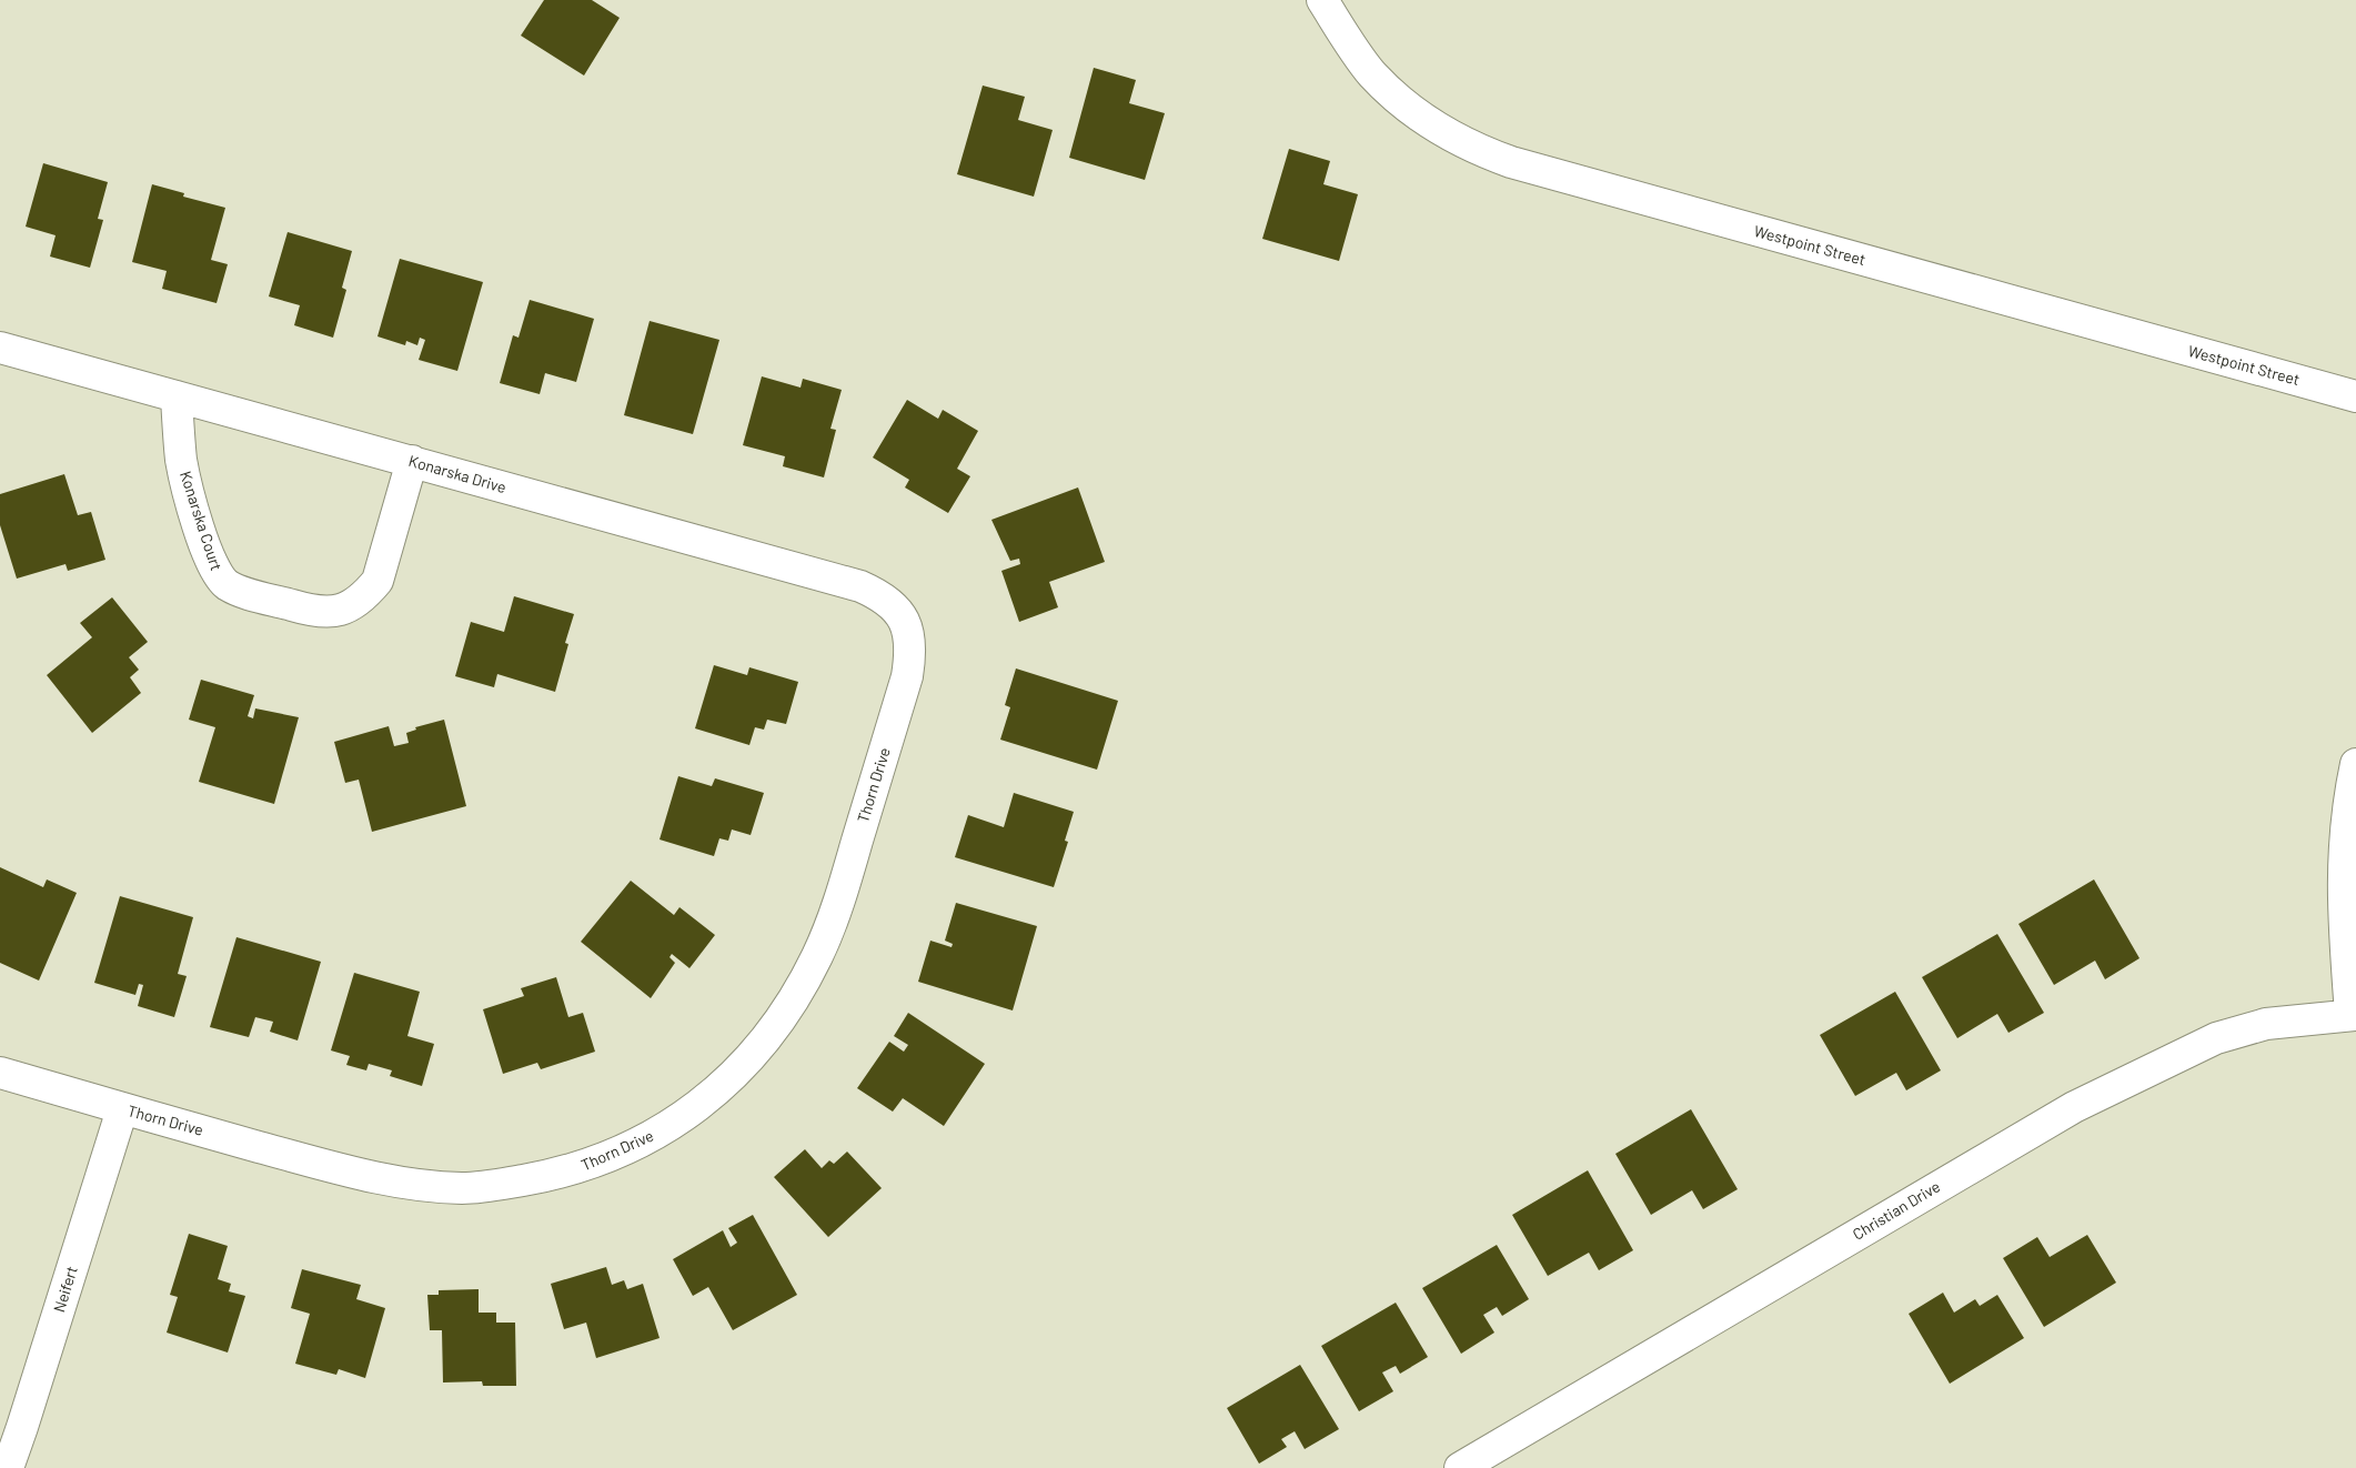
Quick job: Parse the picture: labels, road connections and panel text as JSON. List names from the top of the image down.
{
  "streets": {
    "street": [
      "Westpoint Street",
      "Konarska Drive",
      "Konarska Court",
      "Thorn Drive",
      "Christian Drive",
      "Neifert"
    ]
  },
  "crossings": [
    ["Konarska Drive", "Konarska Court"],
    ["Konarska Drive", "Thorn Drive"],
    ["Thorn Drive", "Neifert"]
  ]
}
